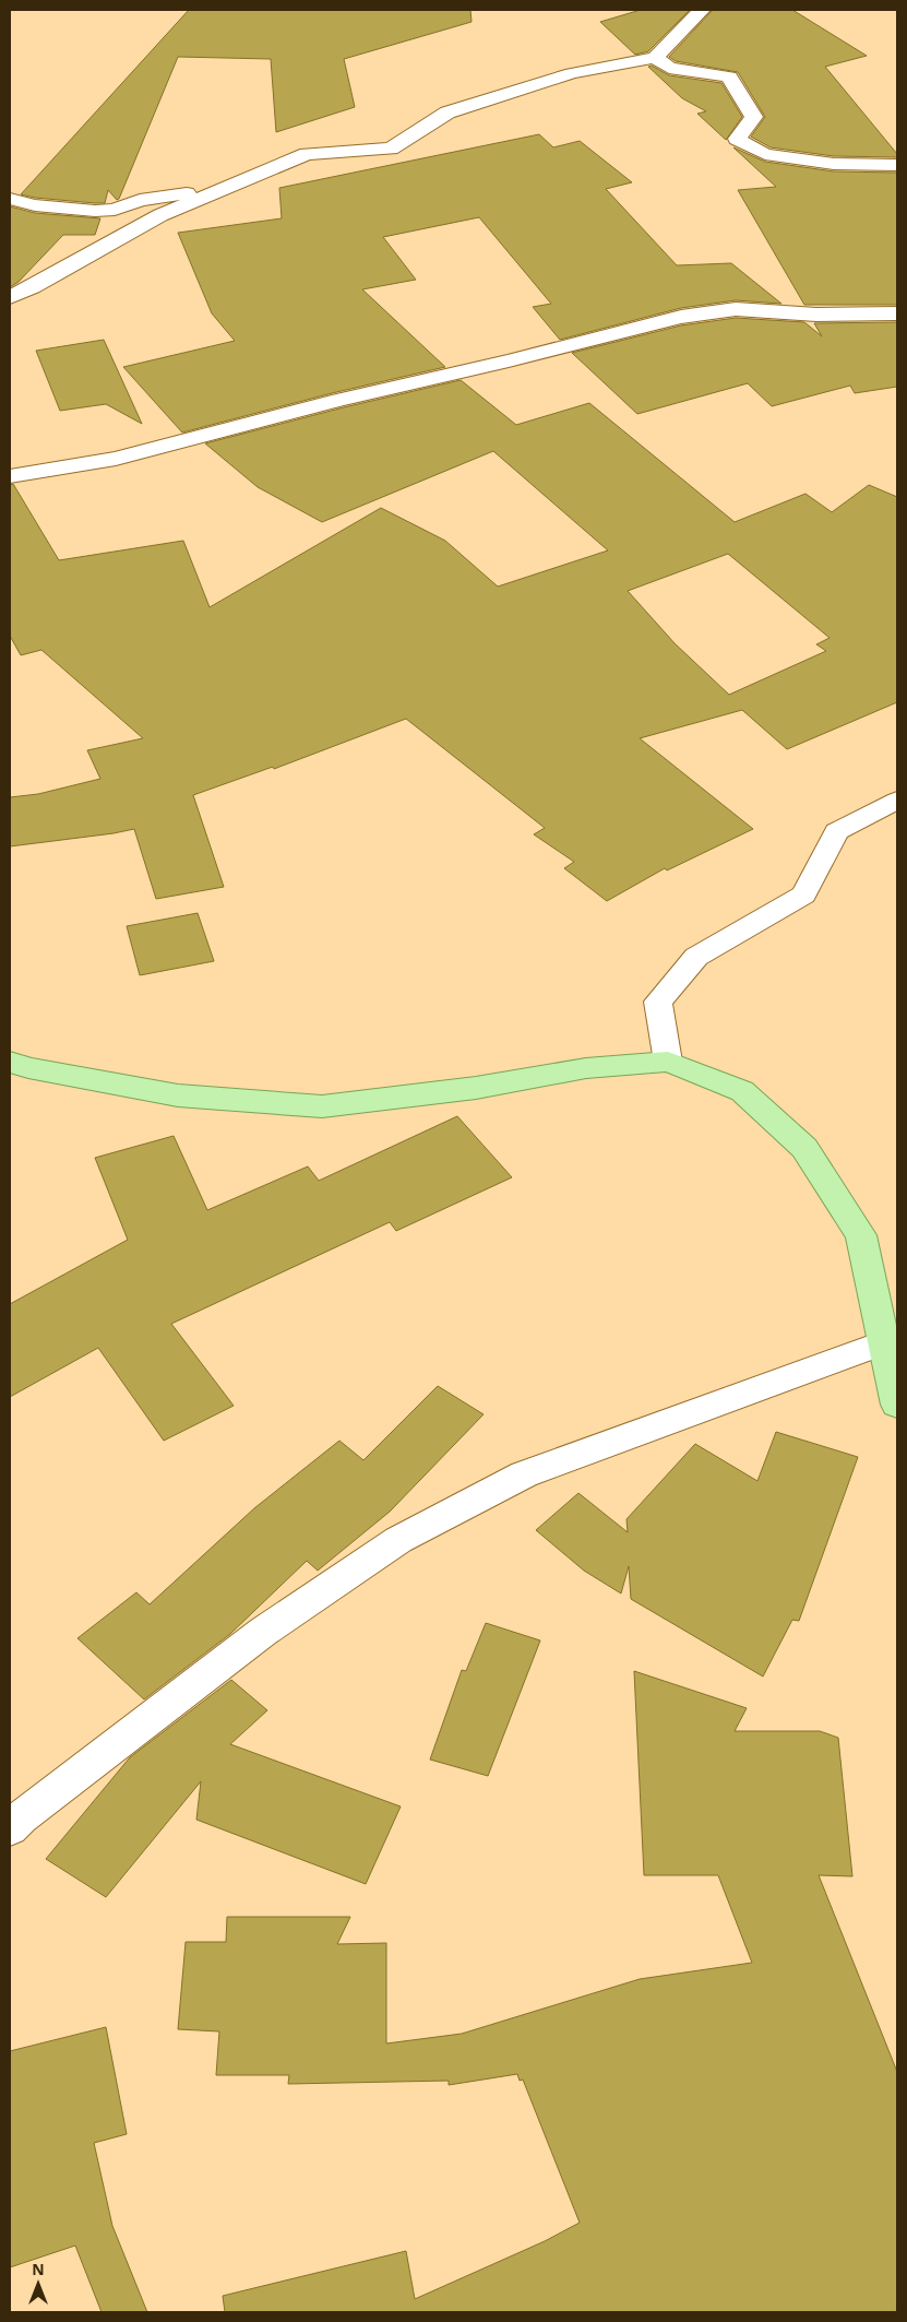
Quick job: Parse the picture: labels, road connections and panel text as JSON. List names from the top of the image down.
{
  "north": "top"
}
